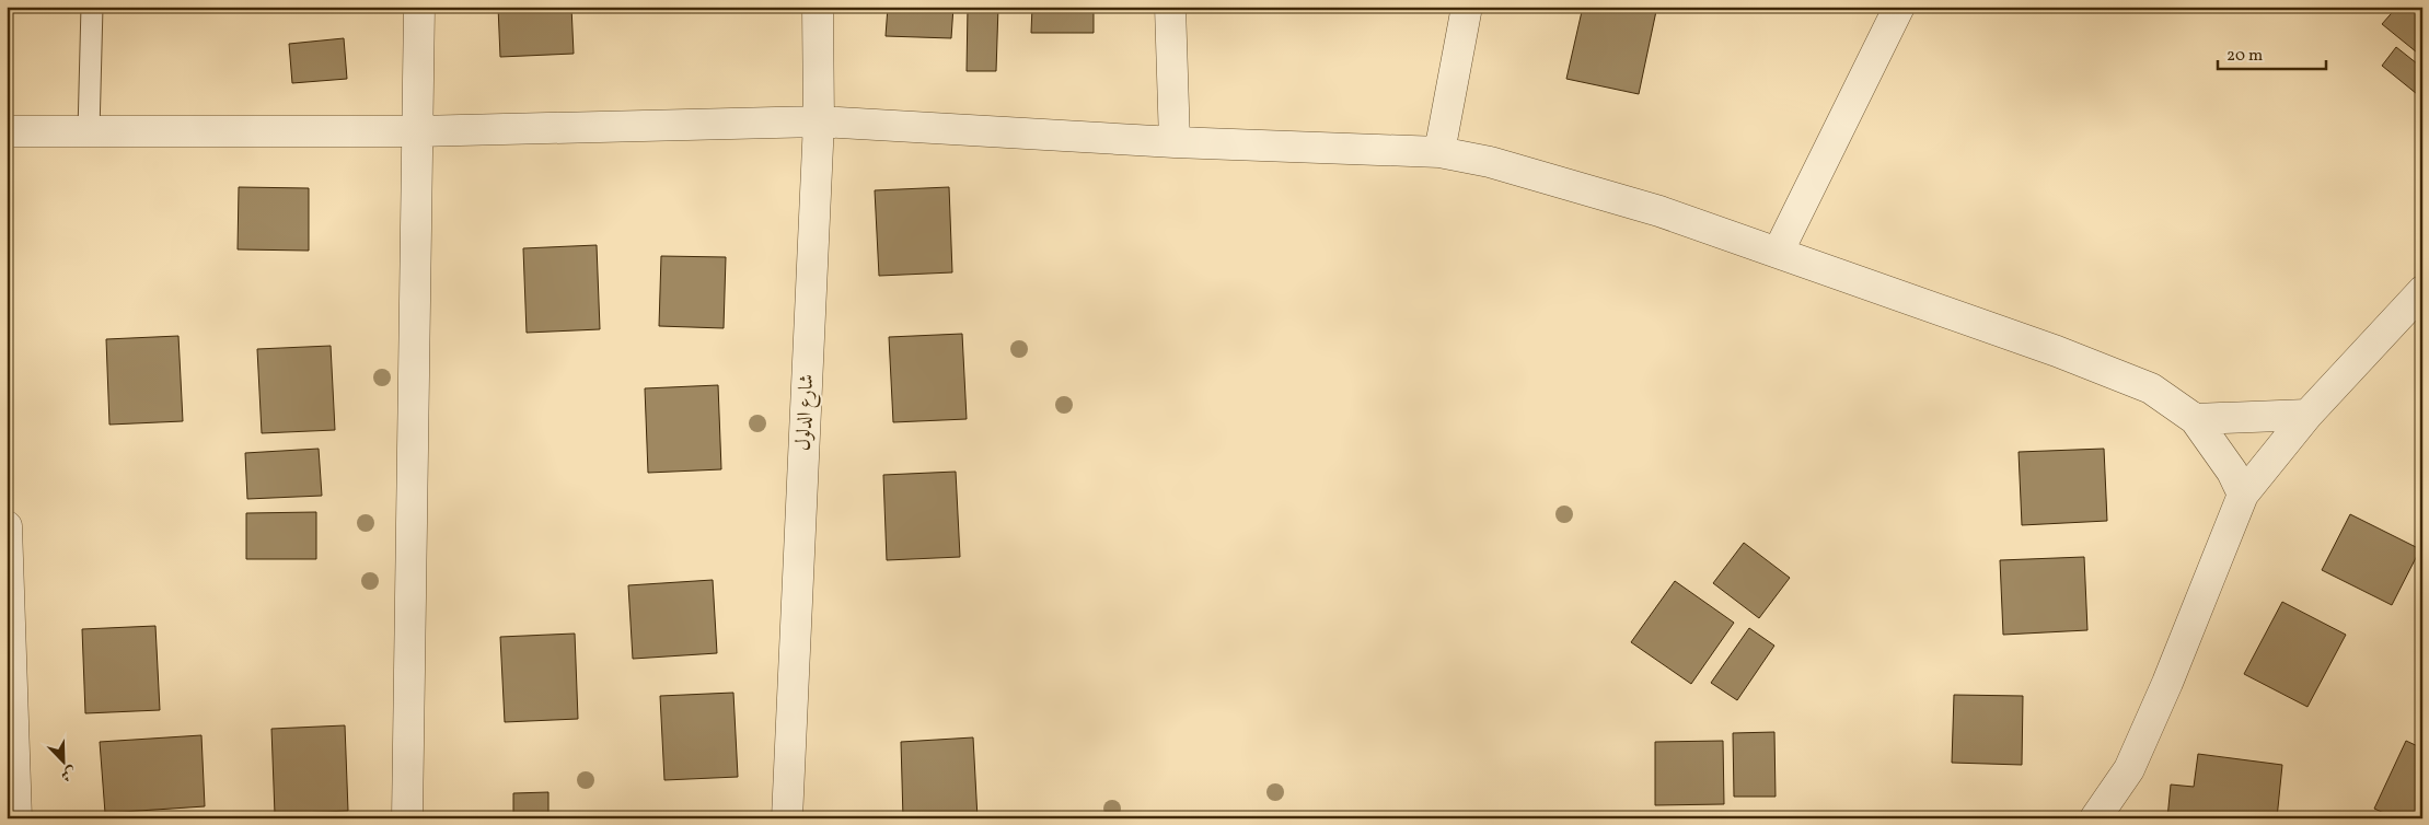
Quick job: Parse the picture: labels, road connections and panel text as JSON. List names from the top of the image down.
{
  "streets": {
    "street": ["شارع الدلول"]
  },
  "scale_bar": "20 m",
  "north": "bottom right"
}
